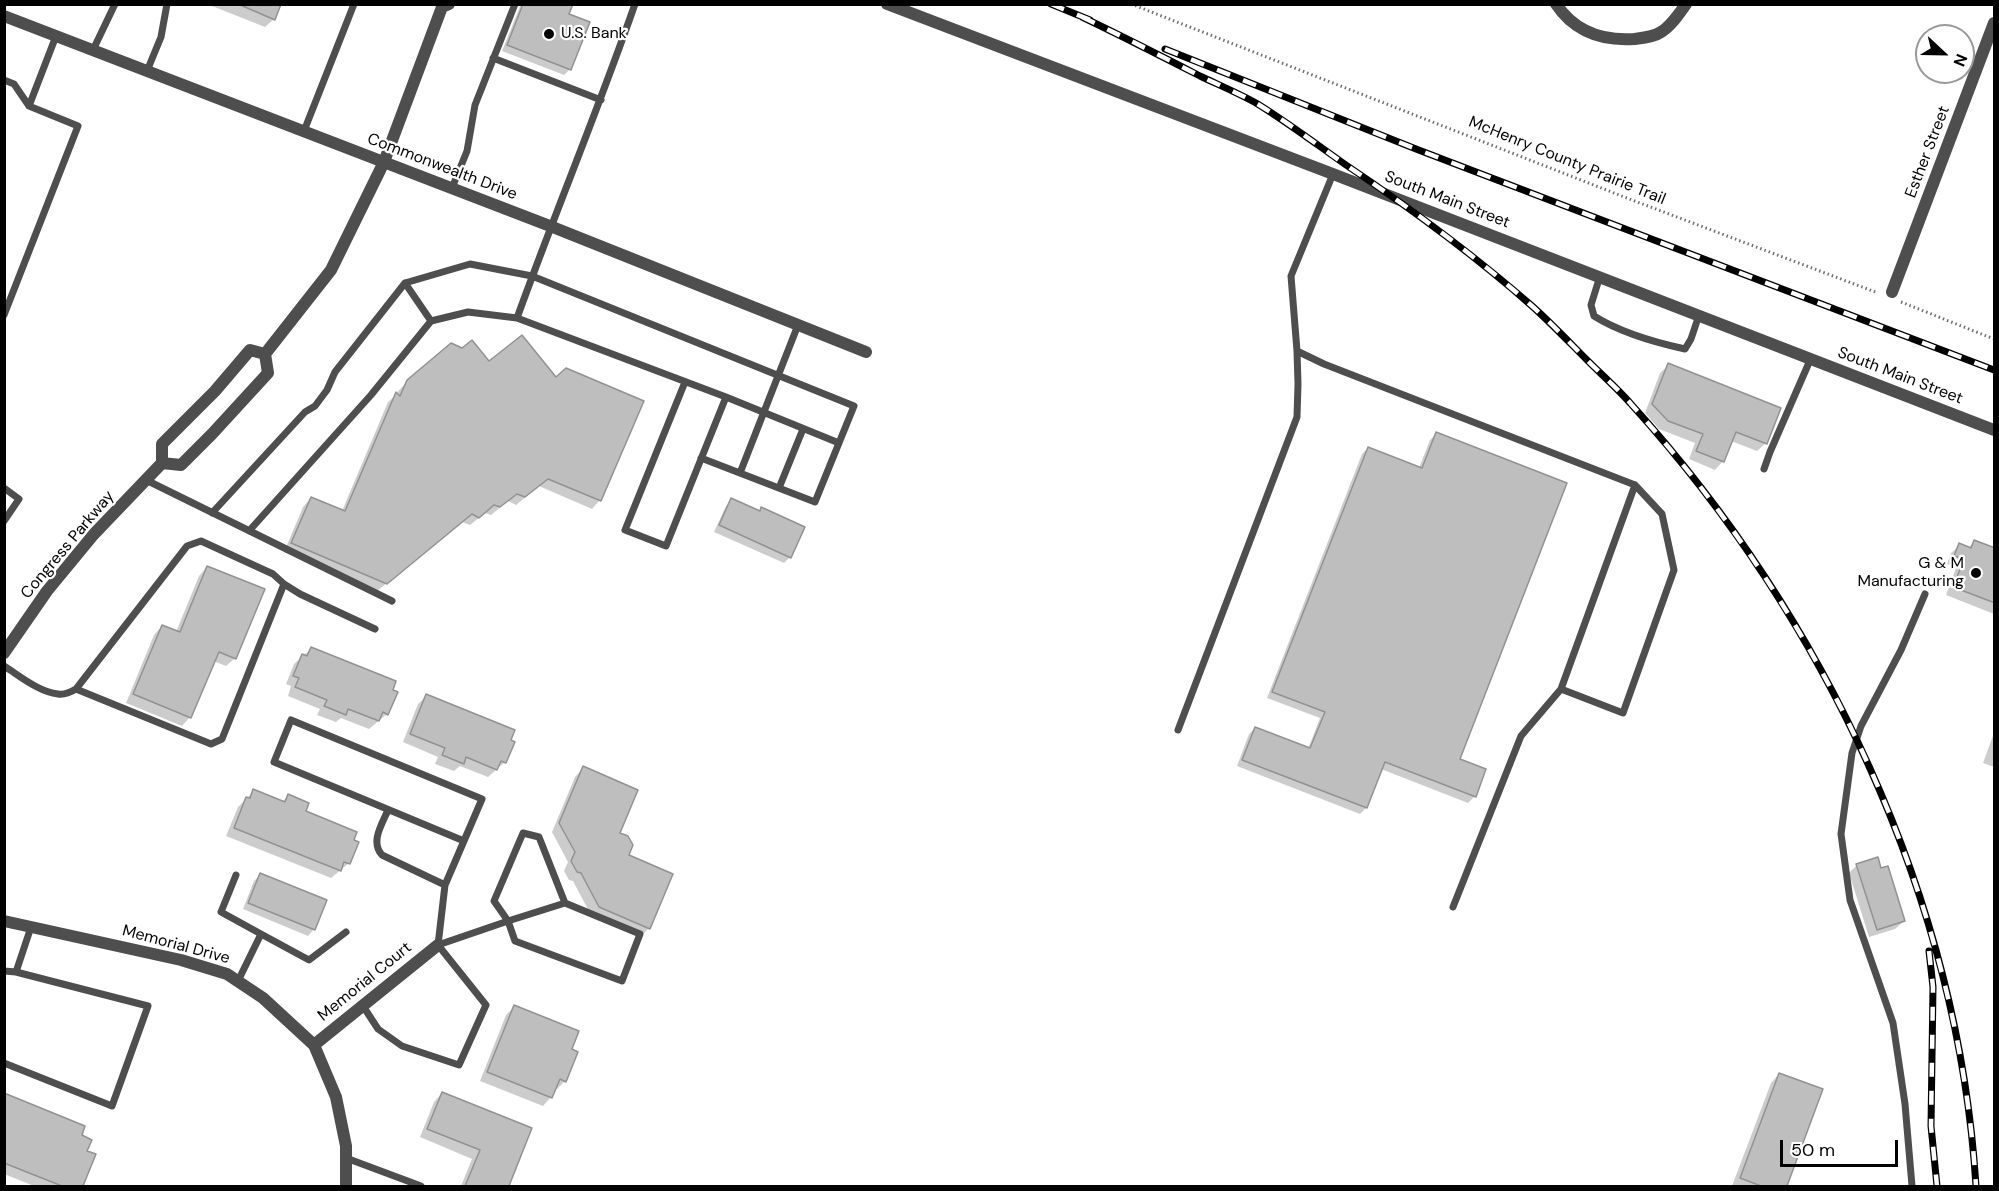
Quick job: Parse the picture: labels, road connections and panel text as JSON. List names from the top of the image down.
{
  "streets": {
    "street": [
      "Esther Street",
      "Commonwealth Drive",
      "South Main Street",
      "Congress Parkway",
      "Memorial Drive",
      "Memorial Court"
    ],
    "path": ["McHenry County Prairie Trail"]
  },
  "crossings": [
    ["Esther Street", "McHenry County Prairie Trail"],
    ["Memorial Drive", "Memorial Court"]
  ],
  "places": ["U.S. Bank", "G & M Manufacturing"],
  "scale_bar": "50 m",
  "north": "right"
}
